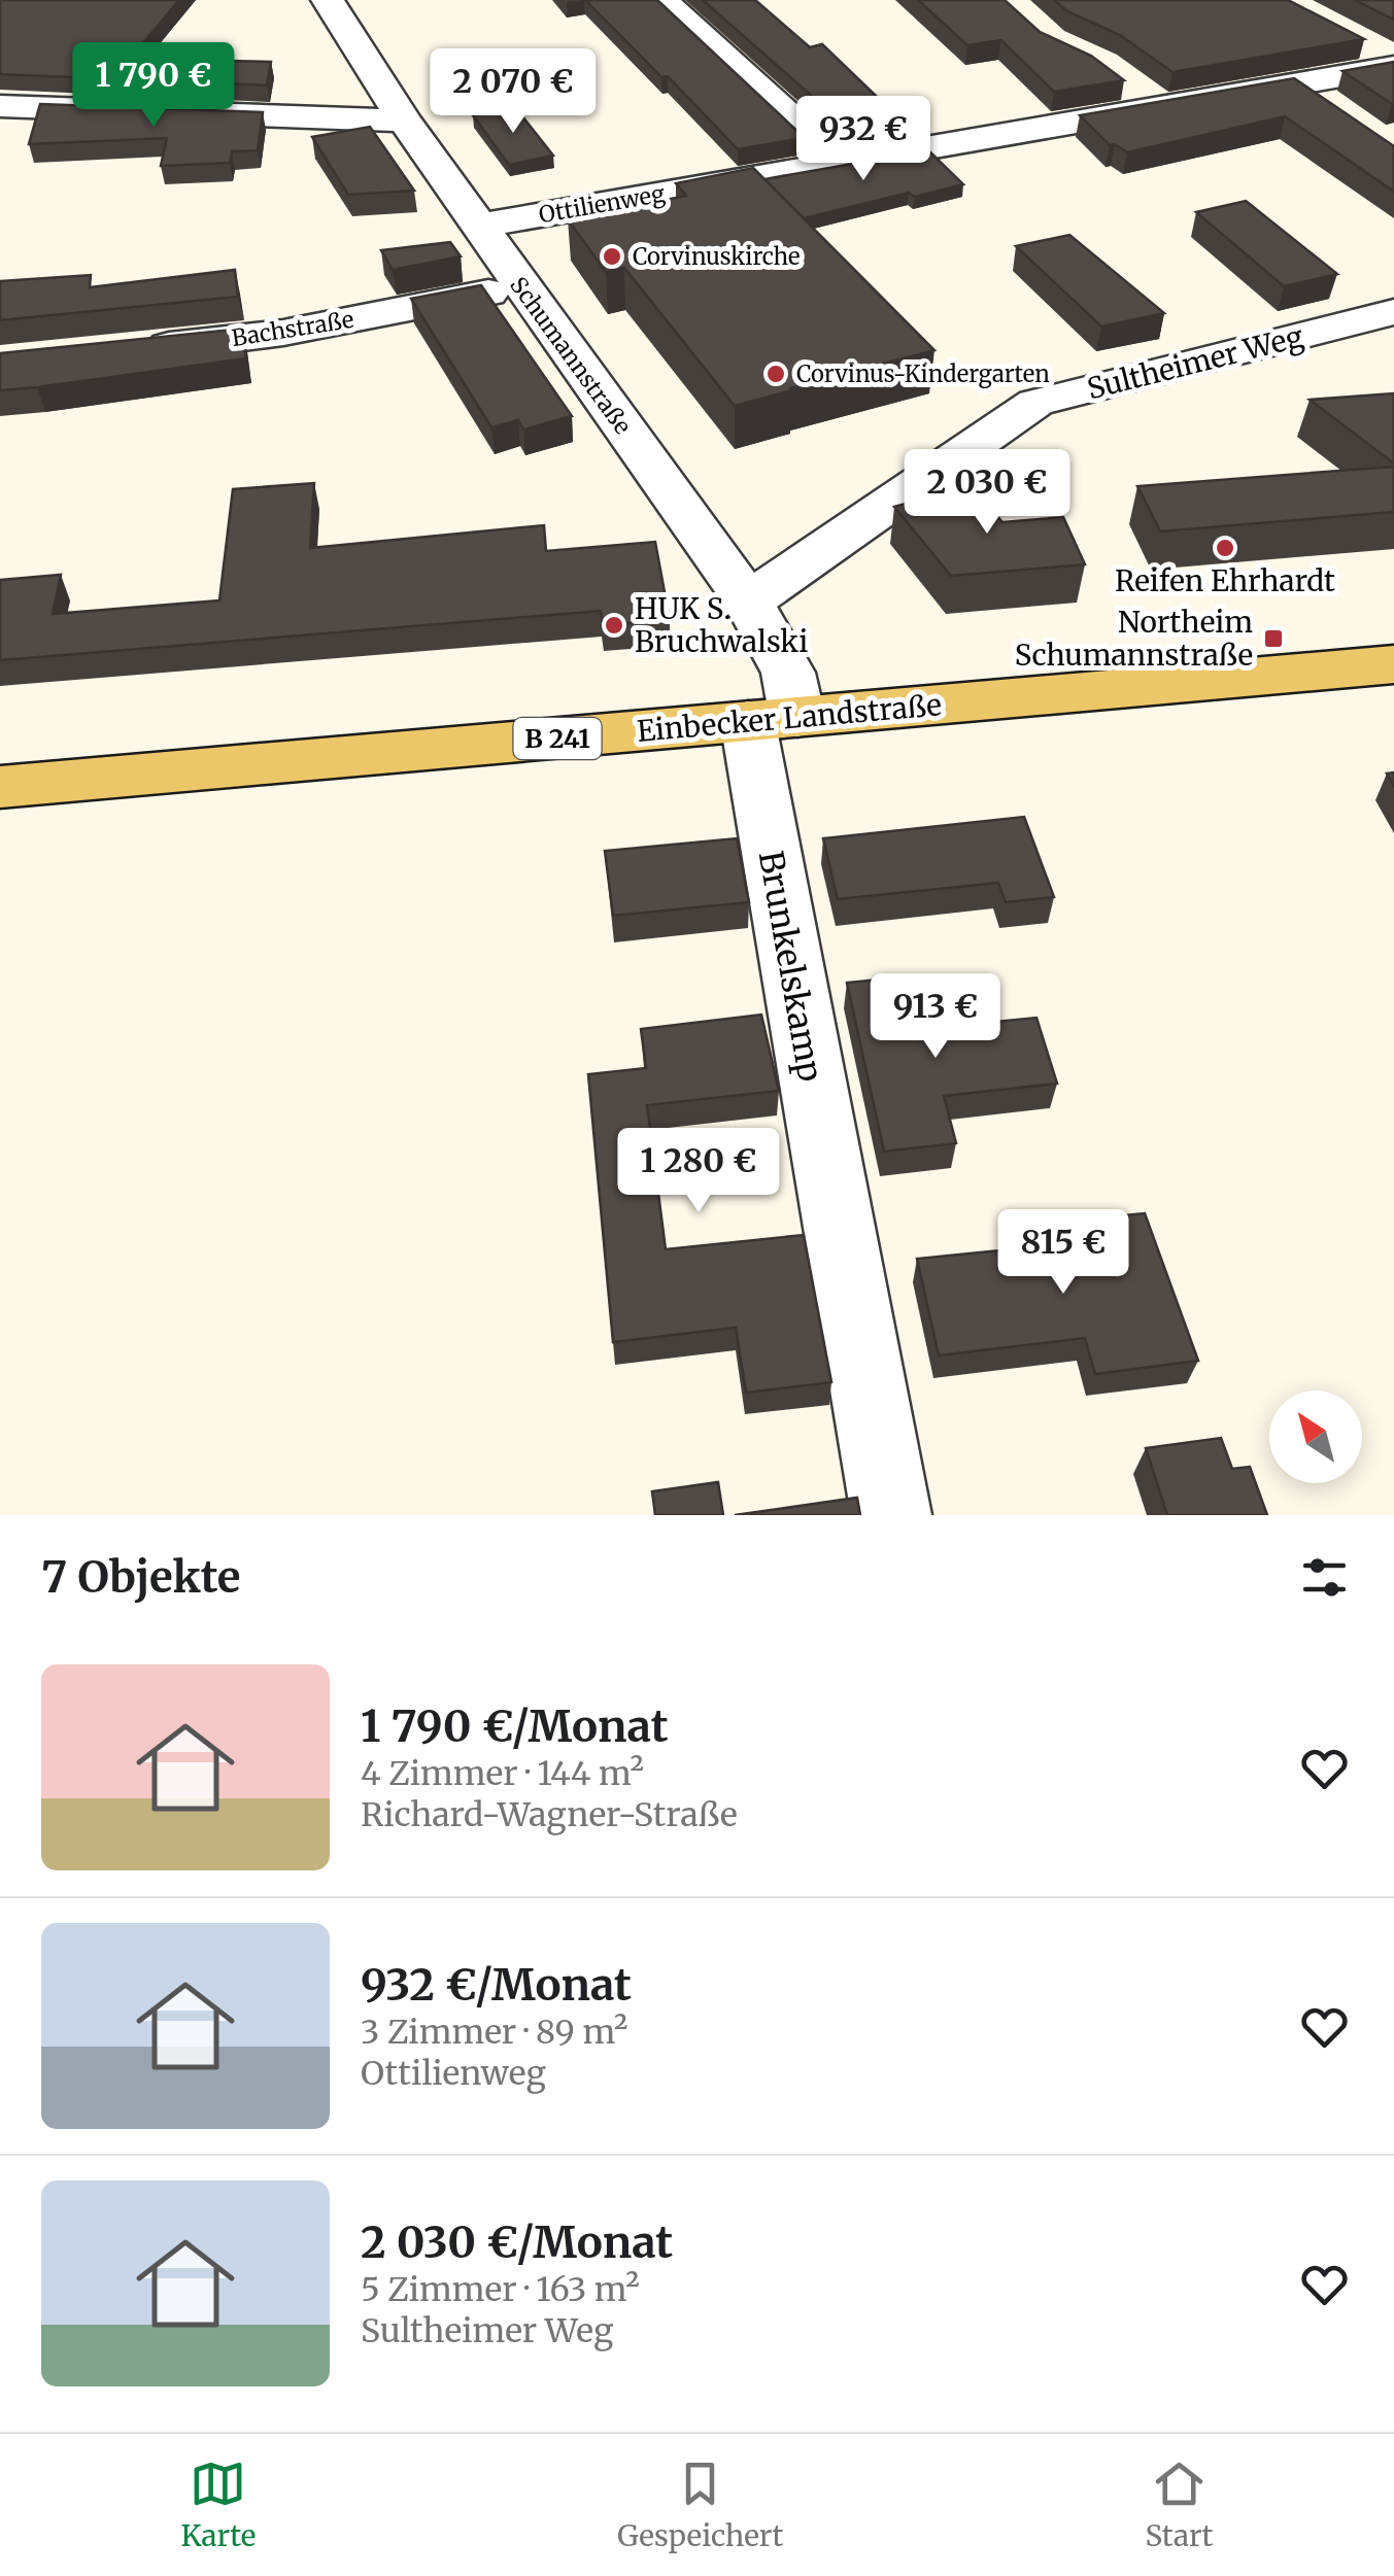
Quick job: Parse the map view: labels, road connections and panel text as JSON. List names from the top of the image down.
{
  "streets": {
    "main road": ["Einbecker Landstraße", "B 241"],
    "street": [
      "Ottilienweg",
      "Bachstraße",
      "Schumannstraße",
      "Sultheimer Weg",
      "Brunkelskamp"
    ]
  },
  "crossings": [
    ["Ottilienweg", "Schumannstraße"],
    ["Bachstraße", "Schumannstraße"],
    ["Schumannstraße", "Sultheimer Weg"],
    ["Schumannstraße", "Einbecker Landstraße"],
    ["Schumannstraße", "Brunkelskamp"],
    ["Einbecker Landstraße", "Brunkelskamp"]
  ],
  "places": {
    "other": [
      "Corvinuskirche",
      "Corvinus-Kindergarten",
      "Reifen Ehrhardt",
      "HUK S. Bruchwalski"
    ],
    "transit": ["Northeim Schumannstraße"]
  },
  "north": "top left",
  "page": {
    "price": [
      "1 790 €",
      "2 070 €",
      "932 €",
      "2 030 €",
      "913 €",
      "1 280 €",
      "815 €"
    ],
    "heading": "7 Objekte",
    "list": [
      {
        "name": "1 790 €/Monat",
        "note": "4 Zimmer · 144 m² · Richard-Wagner-Straße"
      },
      {
        "name": "932 €/Monat",
        "note": "3 Zimmer · 89 m² · Ottilienweg"
      },
      {
        "name": "2 030 €/Monat",
        "note": "5 Zimmer · 163 m² · Sultheimer Weg"
      }
    ],
    "tabs": ["Karte", "Gespeichert", "Start"]
  }
}
